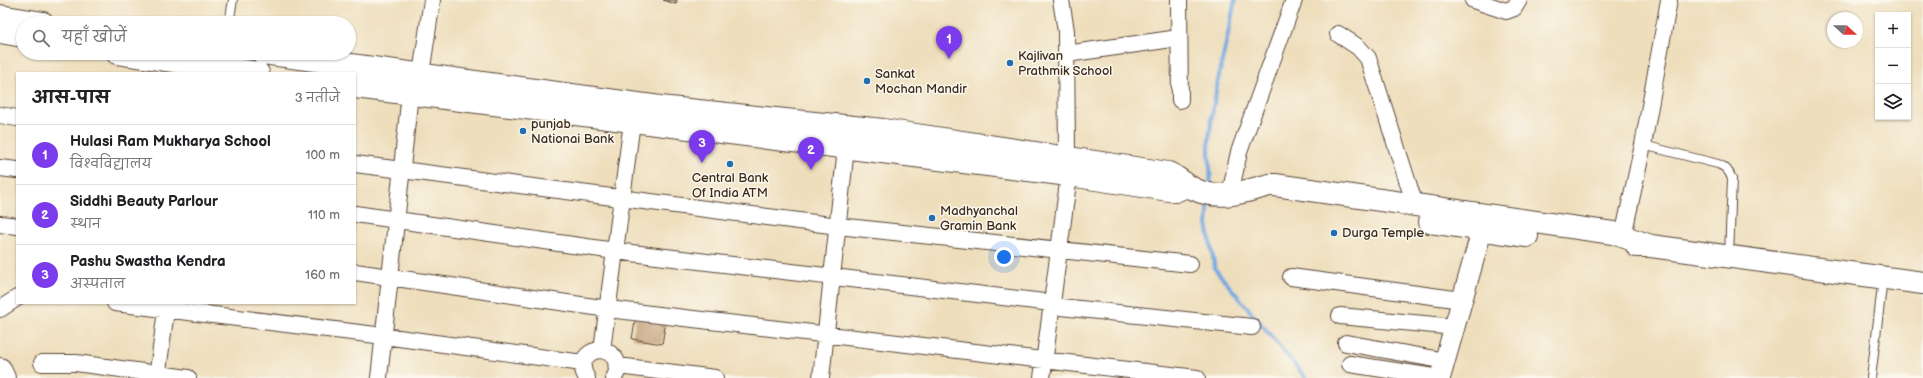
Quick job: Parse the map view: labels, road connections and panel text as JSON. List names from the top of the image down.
{
  "places": [
    "Kajlivan Prathmik School",
    "Sankat Mochan Mandir",
    "punjab Nationai Bank",
    "Central Bank Of India ATM",
    "Madhyanchal Gramin Bank",
    "Durga Temple"
  ],
  "north": "right",
  "page": {
    "map_buttons": ["+", "−"],
    "search": "यहाँ खोजें",
    "pins": ["1", "3", "2"],
    "heading": ["आस-पास", "3 नतीजे"],
    "list": [
      {
        "mark": "1",
        "name": "Hulasi Ram Mukharya School",
        "note": "विश्वविद्यालय",
        "value": "100 m"
      },
      {
        "mark": "2",
        "name": "Siddhi Beauty Parlour",
        "note": "स्थान",
        "value": "110 m"
      },
      {
        "mark": "3",
        "name": "Pashu Swastha Kendra",
        "note": "अस्पताल",
        "value": "160 m"
      }
    ]
  }
}
